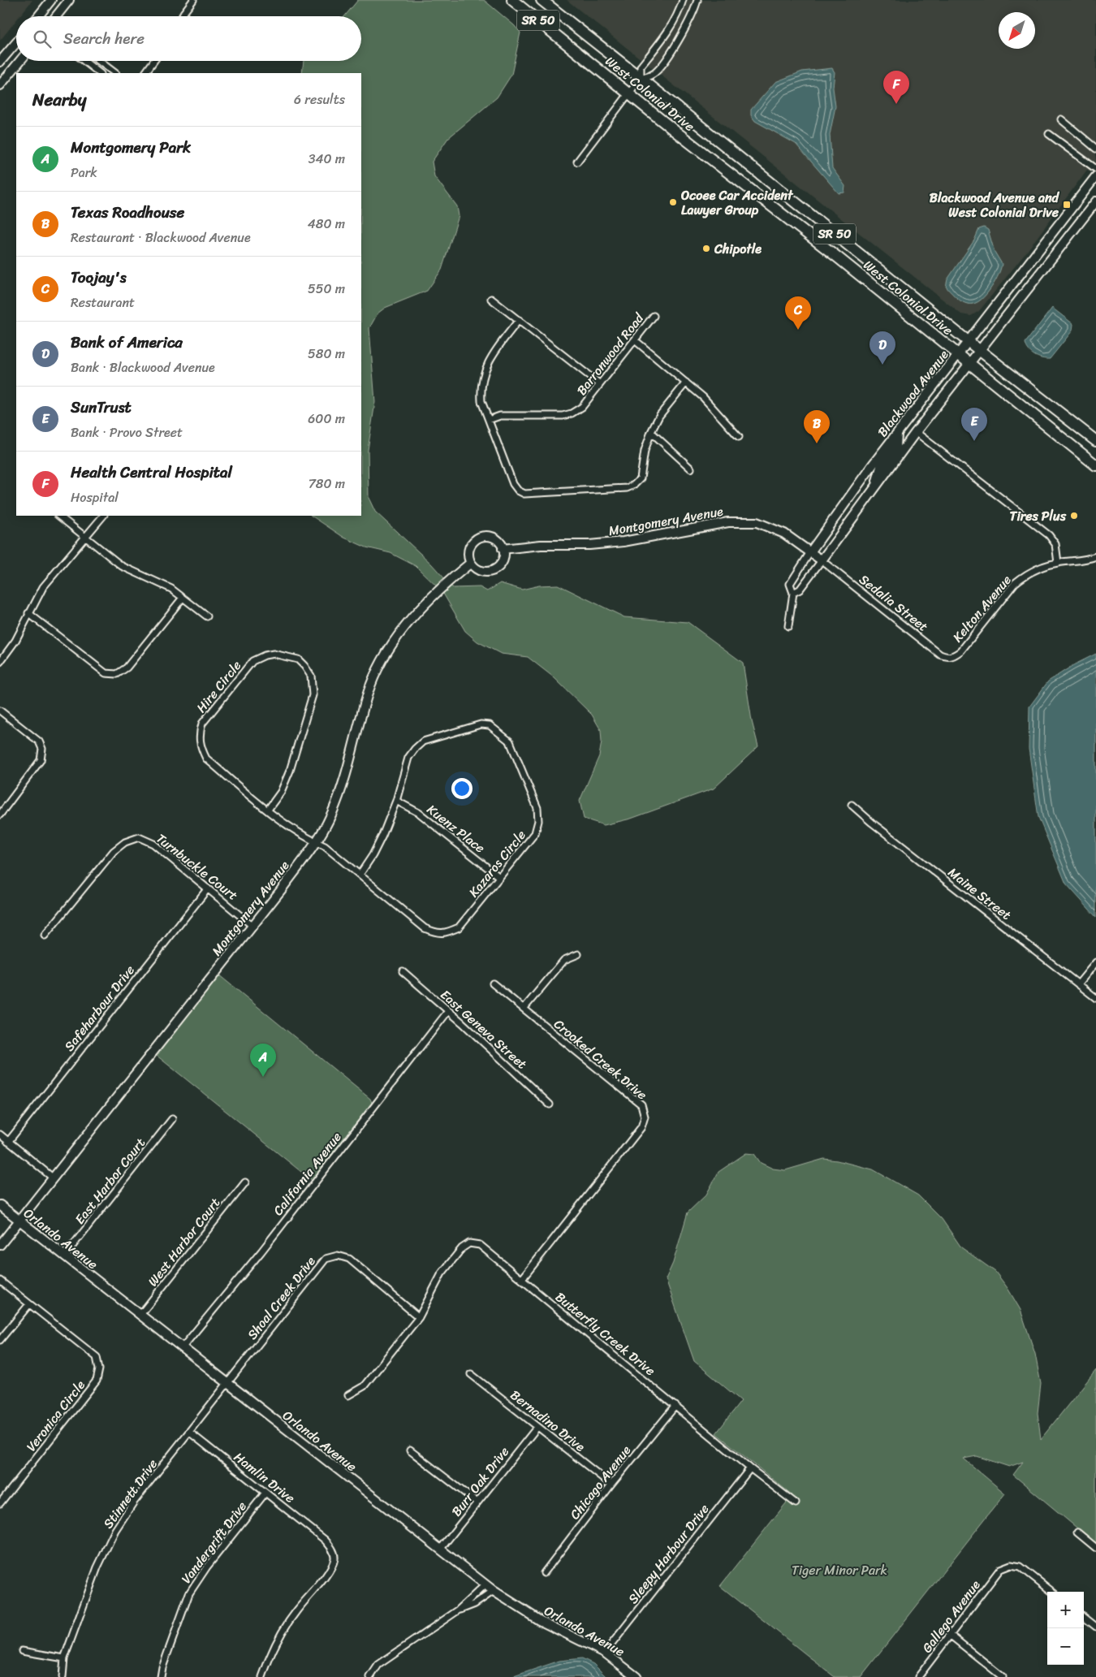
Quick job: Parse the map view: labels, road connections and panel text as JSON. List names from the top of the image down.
{
  "streets": {
    "highway": ["SR 50", "West Colonial Drive"],
    "street": [
      "Barronwood Road",
      "Blackwood Avenue",
      "Montgomery Avenue",
      "Sedalia Street",
      "Kelton Avenue",
      "Hire Circle",
      "Kuenz Place",
      "Kazaros Circle",
      "Turnbuckle Court",
      "Maine Street",
      "Safeharbour Drive",
      "East Geneva Street",
      "Crooked Creek Drive",
      "California Avenue",
      "East Harbor Court",
      "Orlando Avenue",
      "West Harbor Court",
      "Shoal Creek Drive",
      "Butterfly Creek Drive",
      "Veronica Circle",
      "Bernadino Drive",
      "Hamlin Drive",
      "Burr Oak Drive",
      "Chicago Avenue",
      "Stinnett Drive",
      "Vandergrift Drive",
      "Sleepy Harbour Drive",
      "Gallego Avenue"
    ]
  },
  "crossings": [
    ["West Colonial Drive", "Blackwood Avenue"],
    ["Blackwood Avenue", "Montgomery Avenue"],
    ["Blackwood Avenue", "Sedalia Street"],
    ["Montgomery Avenue", "Sedalia Street"],
    ["Montgomery Avenue", "Hire Circle"],
    ["Montgomery Avenue", "Kazaros Circle"],
    ["Montgomery Avenue", "Turnbuckle Court"],
    ["Montgomery Avenue", "Orlando Avenue"],
    ["Sedalia Street", "Kelton Avenue"],
    ["Hire Circle", "Kazaros Circle"],
    ["Kuenz Place", "Kazaros Circle"],
    ["Turnbuckle Court", "Safeharbour Drive"],
    ["East Geneva Street", "California Avenue"],
    ["Crooked Creek Drive", "Butterfly Creek Drive"],
    ["California Avenue", "Orlando Avenue"],
    ["East Harbor Court", "Orlando Avenue"],
    ["Orlando Avenue", "West Harbor Court"],
    ["Orlando Avenue", "Shoal Creek Drive"],
    ["Orlando Avenue", "Burr Oak Drive"],
    ["Orlando Avenue", "Stinnett Drive"],
    ["Orlando Avenue", "Sleepy Harbour Drive"],
    ["Shoal Creek Drive", "Butterfly Creek Drive"],
    ["Shoal Creek Drive", "Stinnett Drive"],
    ["Butterfly Creek Drive", "Chicago Avenue"],
    ["Butterfly Creek Drive", "Sleepy Harbour Drive"],
    ["Bernadino Drive", "Burr Oak Drive"],
    ["Bernadino Drive", "Chicago Avenue"],
    ["Hamlin Drive", "Stinnett Drive"],
    ["Hamlin Drive", "Vandergrift Drive"]
  ],
  "parks": ["Tiger Minor Park"],
  "places": {
    "other": ["Ocoee Car Accident Lawyer Group", "Chipotle", "Tires Plus"],
    "transit": ["Blackwood Avenue and West Colonial Drive"]
  },
  "north": "bottom left",
  "page": {
    "search": "Search here",
    "pins": [
      "F",
      "C",
      "D",
      "E",
      "B",
      "A"
    ],
    "heading": ["Nearby", "6 results"],
    "list": [
      {
        "mark": "A",
        "name": "Montgomery Park",
        "note": "Park",
        "value": "340 m"
      },
      {
        "mark": "B",
        "name": "Texas Roadhouse",
        "note": "Restaurant · Blackwood Avenue",
        "value": "480 m"
      },
      {
        "mark": "C",
        "name": "Toojay's",
        "note": "Restaurant",
        "value": "550 m"
      },
      {
        "mark": "D",
        "name": "Bank of America",
        "note": "Bank · Blackwood Avenue",
        "value": "580 m"
      },
      {
        "mark": "E",
        "name": "SunTrust",
        "note": "Bank · Provo Street",
        "value": "600 m"
      },
      {
        "mark": "F",
        "name": "Health Central Hospital",
        "note": "Hospital",
        "value": "780 m"
      }
    ],
    "map_buttons": ["+", "−"]
  }
}
